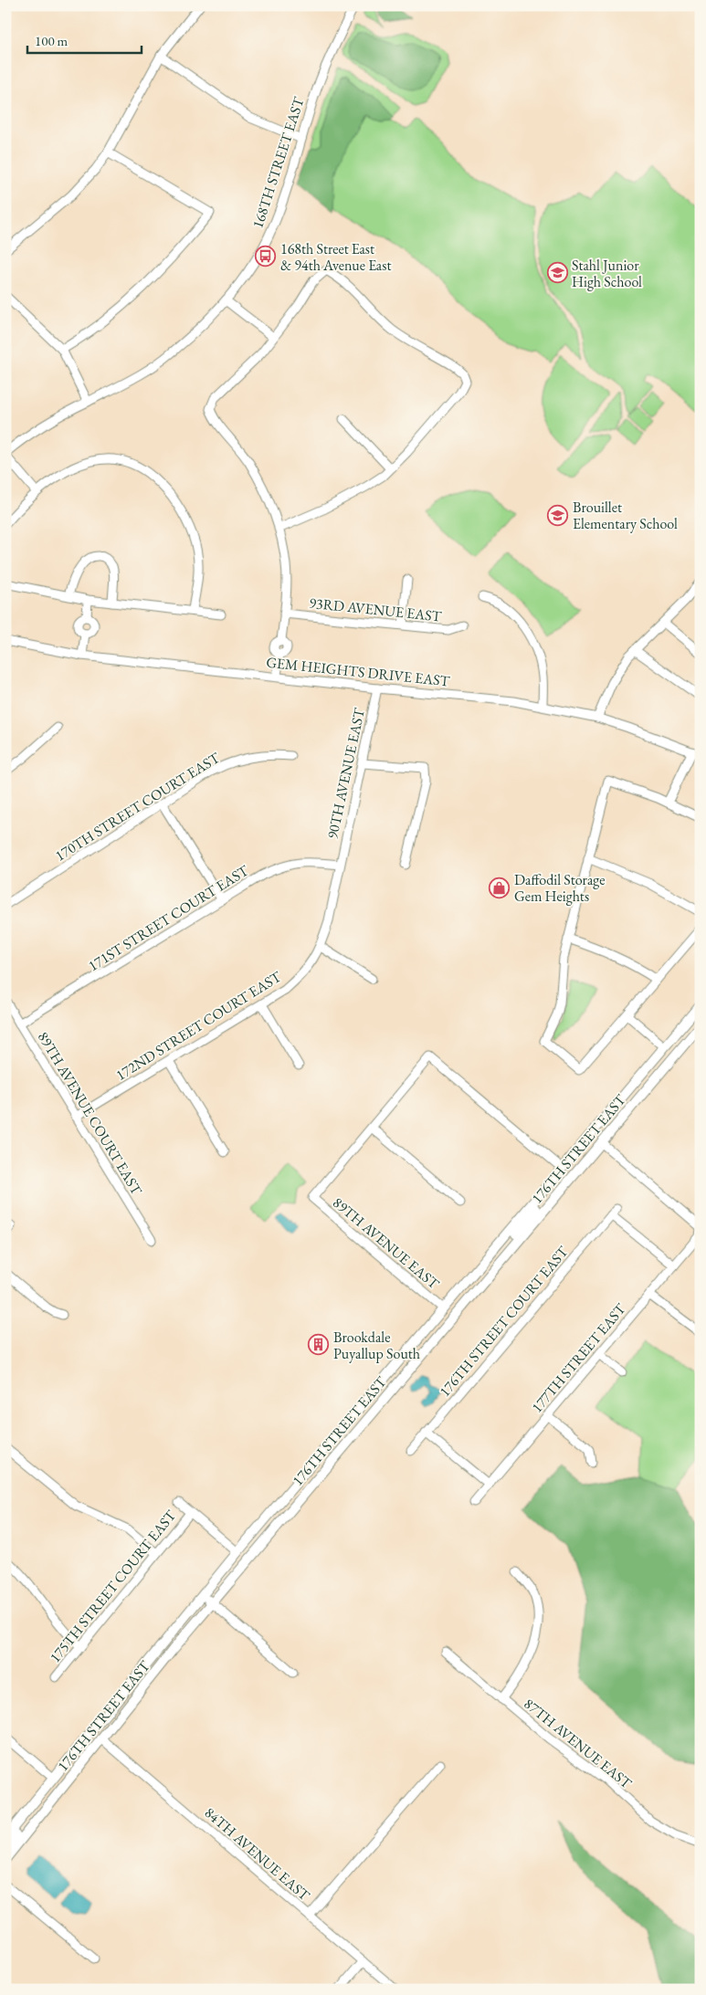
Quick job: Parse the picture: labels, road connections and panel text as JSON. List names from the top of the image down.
{
  "streets": {
    "main road": ["176TH STREET EAST"],
    "street": [
      "168TH STREET EAST",
      "93RD AVENUE EAST",
      "GEM HEIGHTS DRIVE EAST",
      "90TH AVENUE EAST",
      "170TH STREET COURT EAST",
      "171ST STREET COURT EAST",
      "172ND STREET COURT EAST",
      "89TH AVENUE COURT EAST",
      "89TH AVENUE EAST",
      "176TH STREET COURT EAST",
      "177TH STREET EAST",
      "175TH STREET COURT EAST",
      "87TH AVENUE EAST",
      "84TH AVENUE EAST"
    ]
  },
  "crossings": [
    ["GEM HEIGHTS DRIVE EAST", "90TH AVENUE EAST"],
    ["90TH AVENUE EAST", "171ST STREET COURT EAST"],
    ["90TH AVENUE EAST", "172ND STREET COURT EAST"],
    ["171ST STREET COURT EAST", "172ND STREET COURT EAST"],
    ["171ST STREET COURT EAST", "89TH AVENUE COURT EAST"],
    ["172ND STREET COURT EAST", "89TH AVENUE COURT EAST"],
    ["176TH STREET EAST", "89TH AVENUE EAST"],
    ["176TH STREET EAST", "84TH AVENUE EAST"],
    ["176TH STREET COURT EAST", "177TH STREET EAST"]
  ],
  "places": {
    "bus stop": ["168th Street East & 94th Avenue East"],
    "school or university": ["Stahl Junior High School", "Brouillet Elementary School"],
    "shop": ["Daffodil Storage Gem Heights"],
    "building": ["Brookdale Puyallup South"]
  },
  "scale_bar": "100 m"
}
